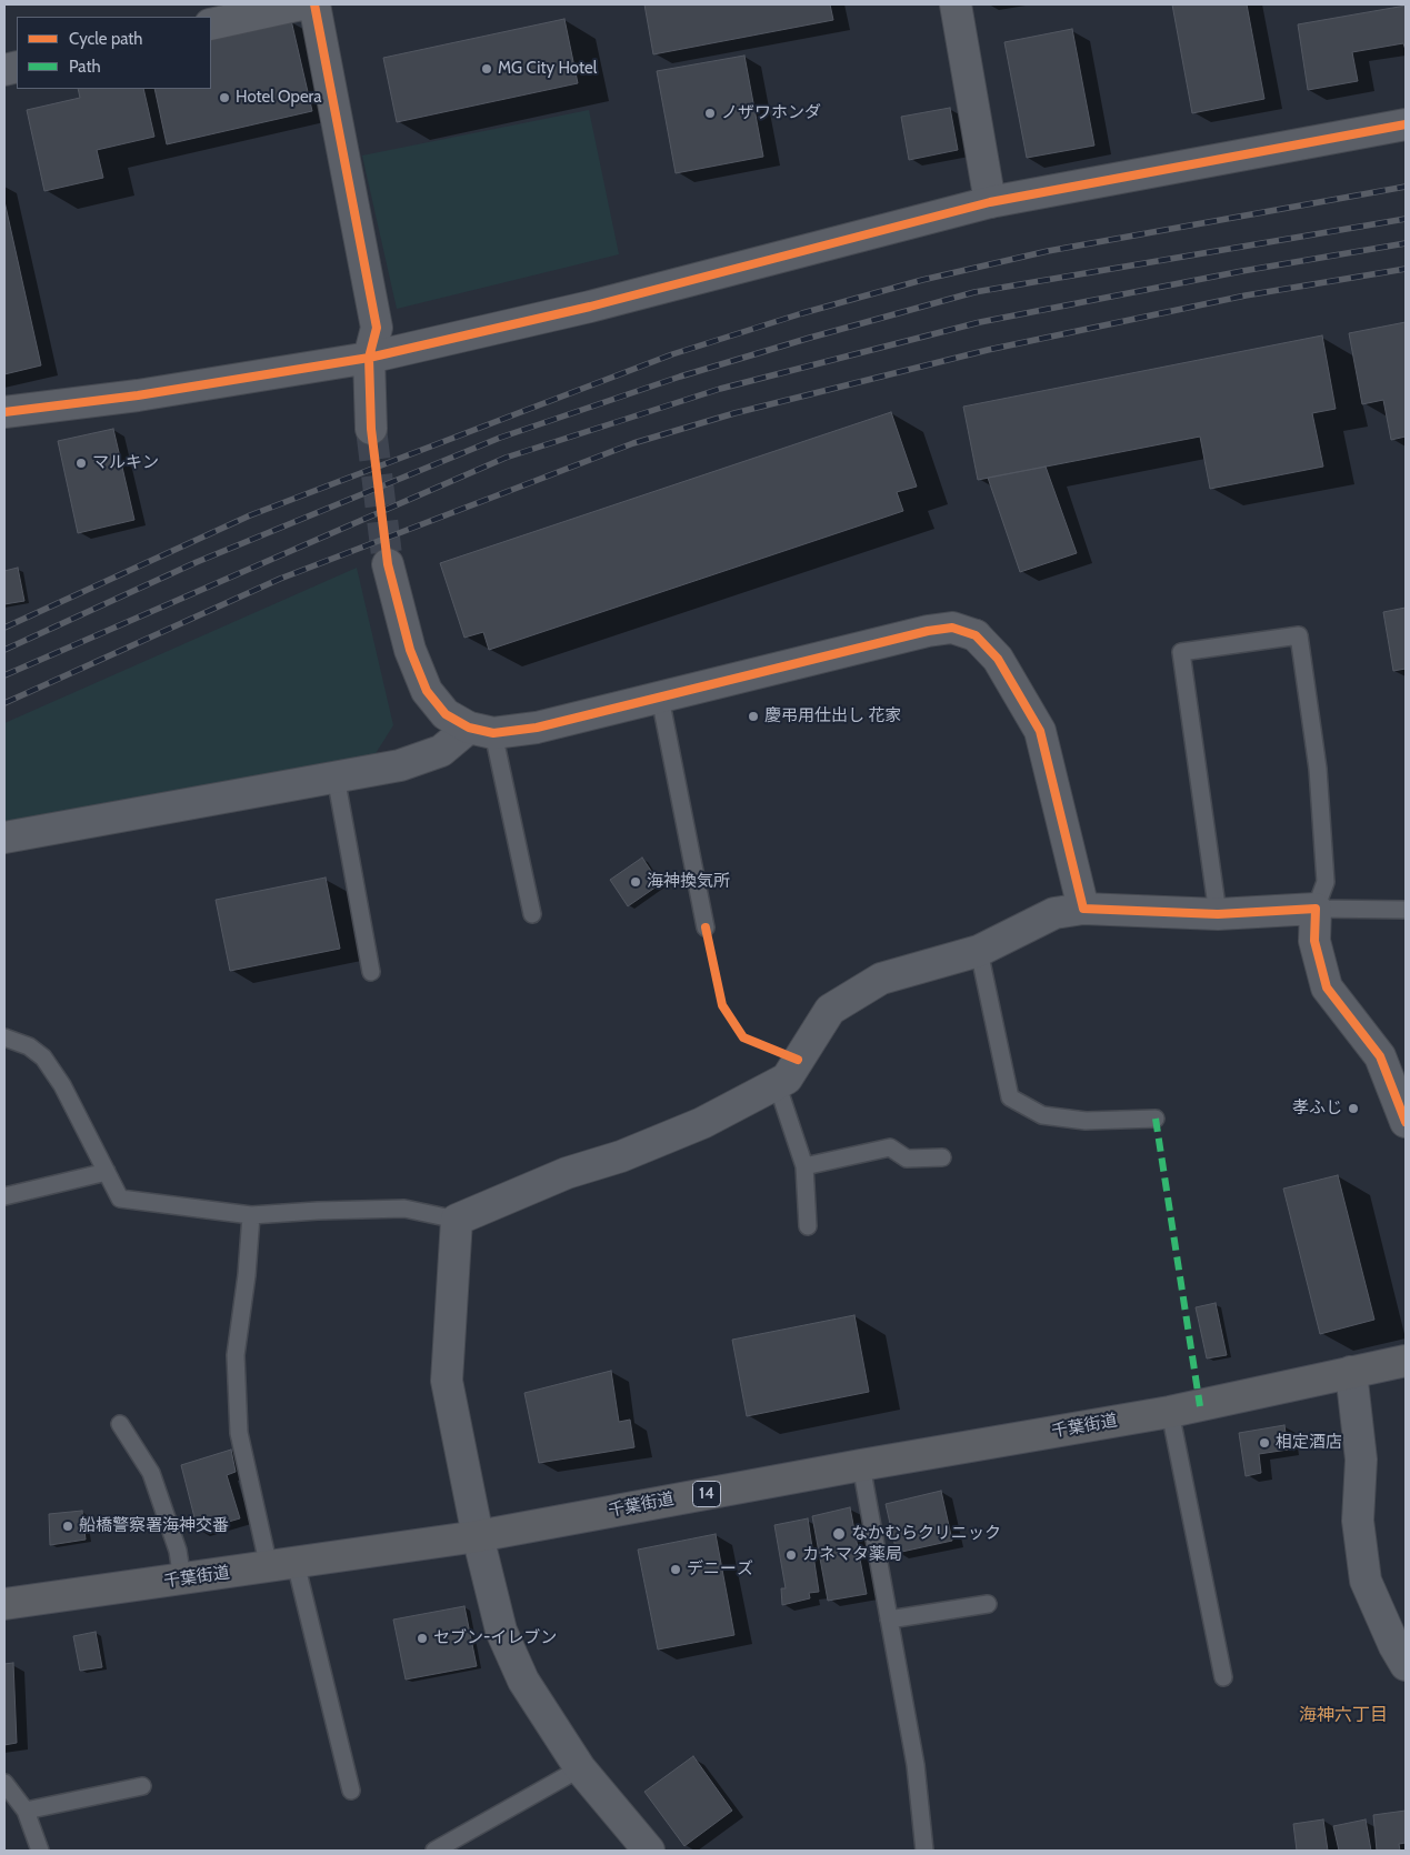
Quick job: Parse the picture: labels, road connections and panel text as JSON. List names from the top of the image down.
{
  "streets": {
    "highway": ["千葉街道", "14"]
  },
  "districts": ["海神六丁目"],
  "places": [
    "MG City Hotel",
    "Hotel Opera",
    "ノザワホンダ",
    "マルキン",
    "慶弔用仕出し 花家",
    "海神換気所",
    "孝ふじ",
    "相定酒店",
    "船橋警察署海神交番",
    "なかむらクリニック",
    "カネマタ薬局",
    "デニーズ",
    "セブン-イレブン"
  ],
  "legend": ["Cycle path", "Path"]
}
